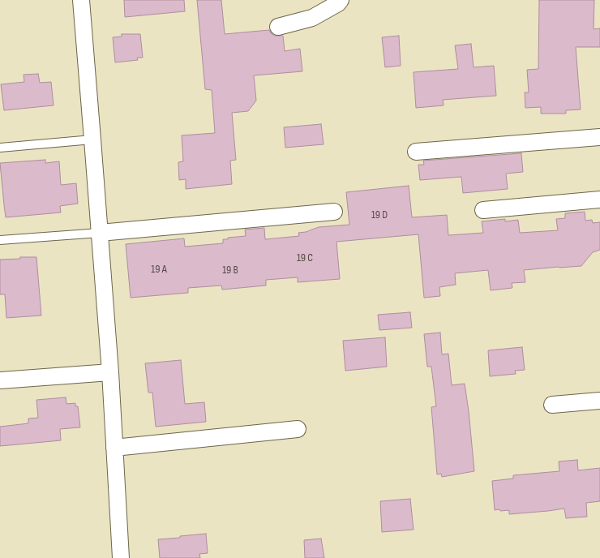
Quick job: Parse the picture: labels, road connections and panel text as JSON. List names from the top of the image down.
{
  "house_numbers": [
    "19 D",
    "19 C",
    "19 A",
    "19 B"
  ]
}
